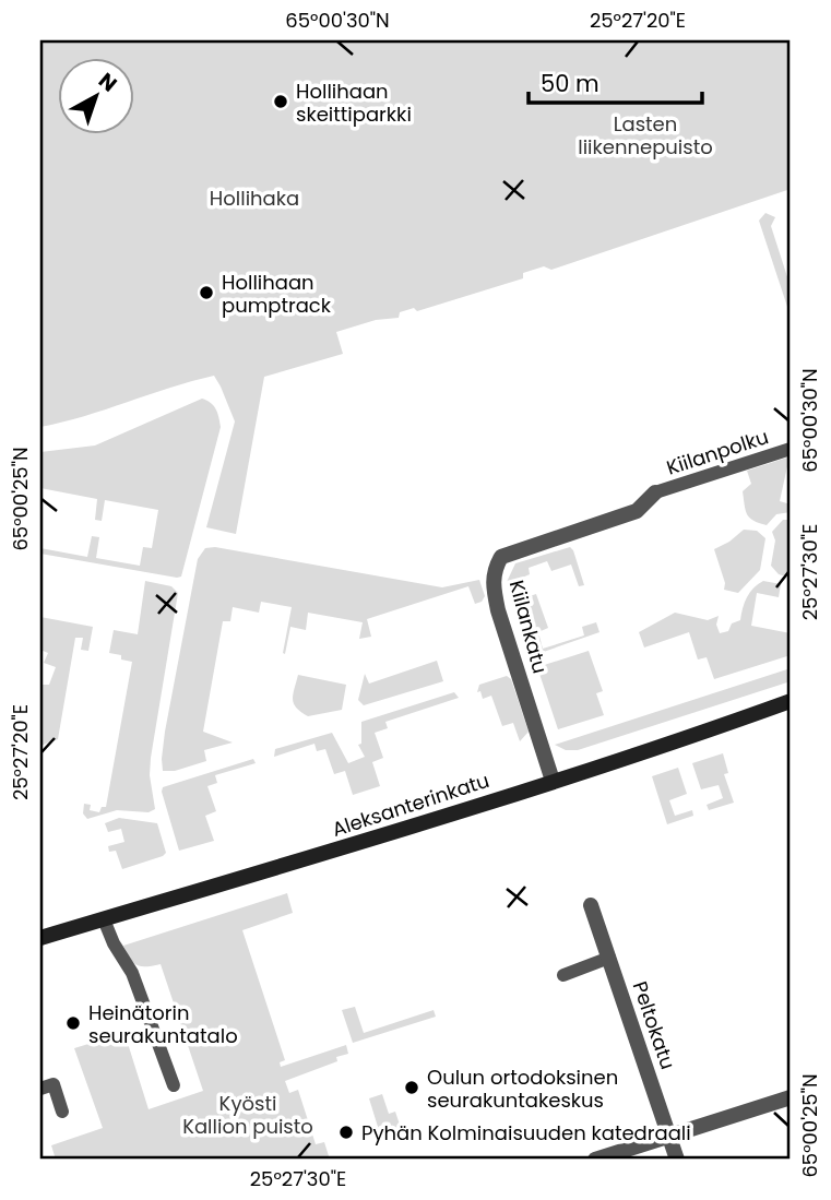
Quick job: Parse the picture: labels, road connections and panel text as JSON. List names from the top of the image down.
{
  "streets": {
    "main road": ["Aleksanterinkatu"],
    "street": ["Kiilankatu", "Peltokatu"],
    "lane": ["Kiilanpolku"]
  },
  "crossings": [
    ["Kiilanpolku", "Kiilankatu"],
    ["Kiilankatu", "Aleksanterinkatu"]
  ],
  "parks": ["Lasten liikennepuisto", "Hollihaka", "Kyösti Kallion puisto"],
  "places": [
    "Hollihaan skeittiparkki",
    "Hollihaan pumptrack",
    "Heinätorin seurakuntatalo",
    "Oulun ortodoksinen seurakuntakeskus",
    "Pyhän Kolminaisuuden katedraali"
  ],
  "scale_bar": "50 m",
  "north": "top right",
  "coordinates": [
    "65°00'30\"N",
    "25°27'20\"E",
    "65°00'25\"N",
    "25°27'30\"E"
  ]
}
